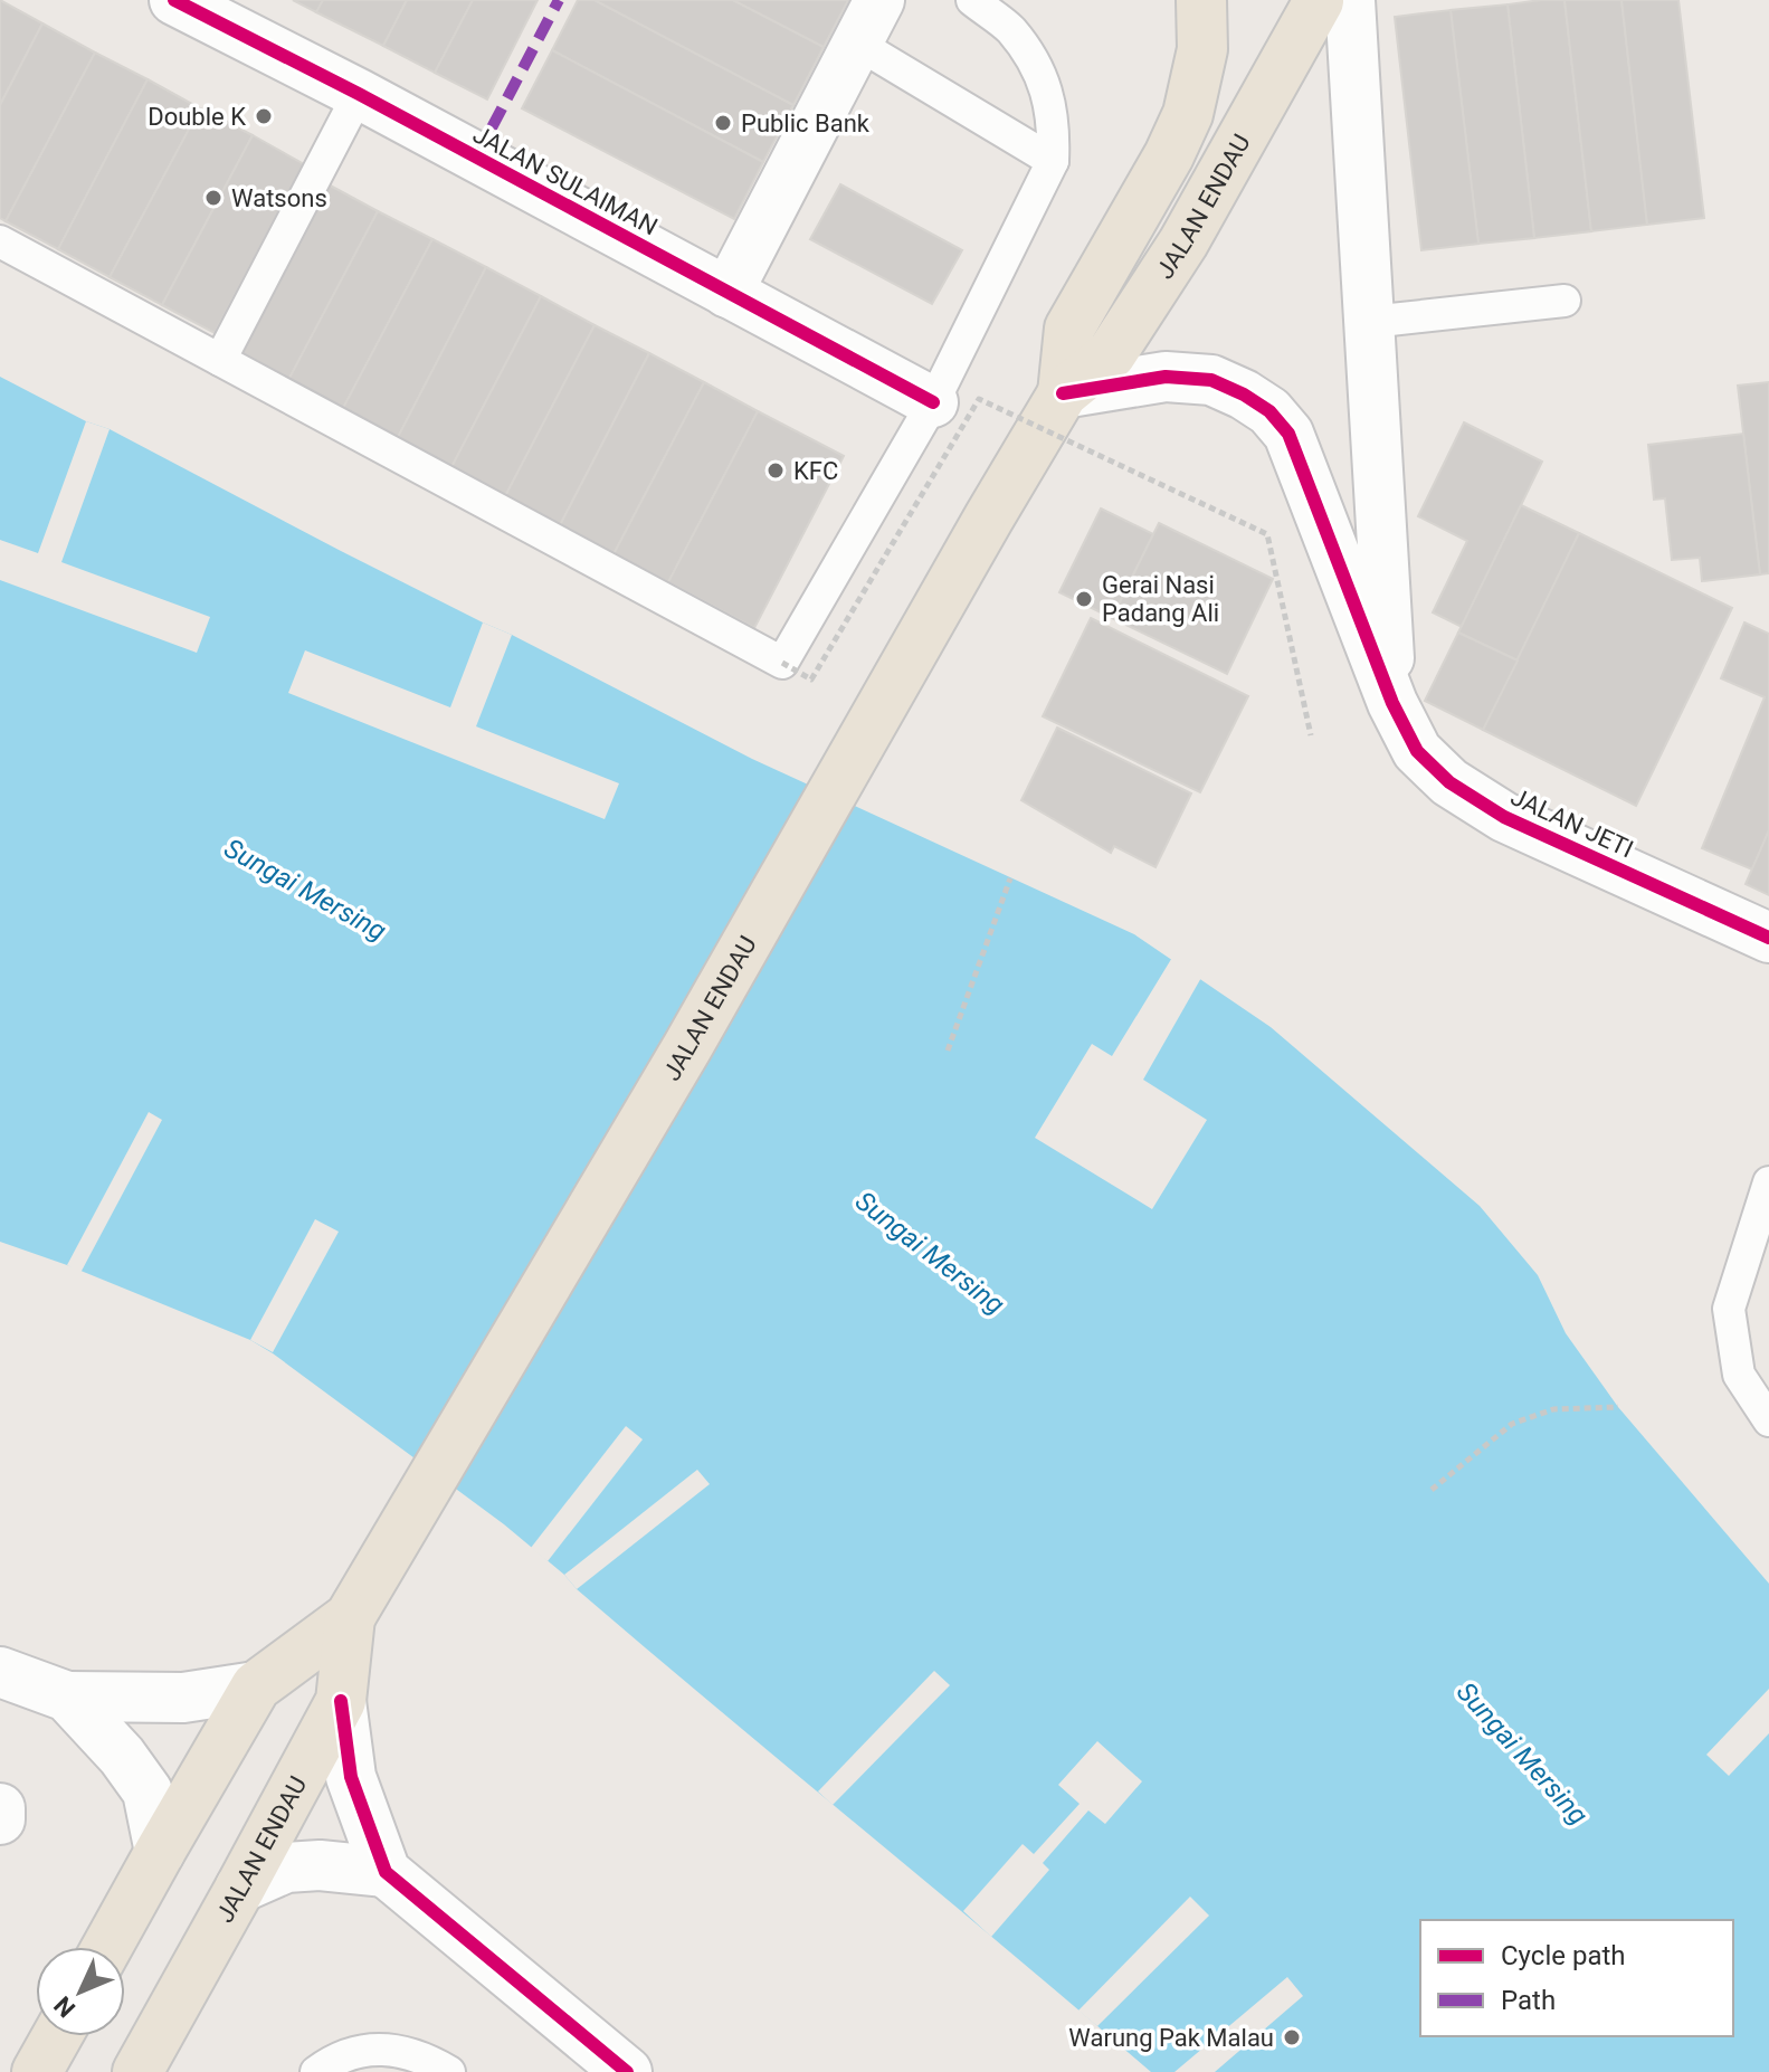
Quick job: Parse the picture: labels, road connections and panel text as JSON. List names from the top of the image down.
{
  "streets": {
    "highway": ["JALAN ENDAU"],
    "street": ["JALAN SULAIMAN", "JALAN JETI"]
  },
  "crossings": [
    ["JALAN ENDAU", "JALAN JETI"]
  ],
  "water": ["Sungai Mersing"],
  "places": [
    "Double K",
    "Public Bank",
    "Watsons",
    "KFC",
    "Gerai Nasi Padang Ali",
    "Warung Pak Malau"
  ],
  "legend": ["Cycle path", "Path"],
  "north": "bottom left"
}
